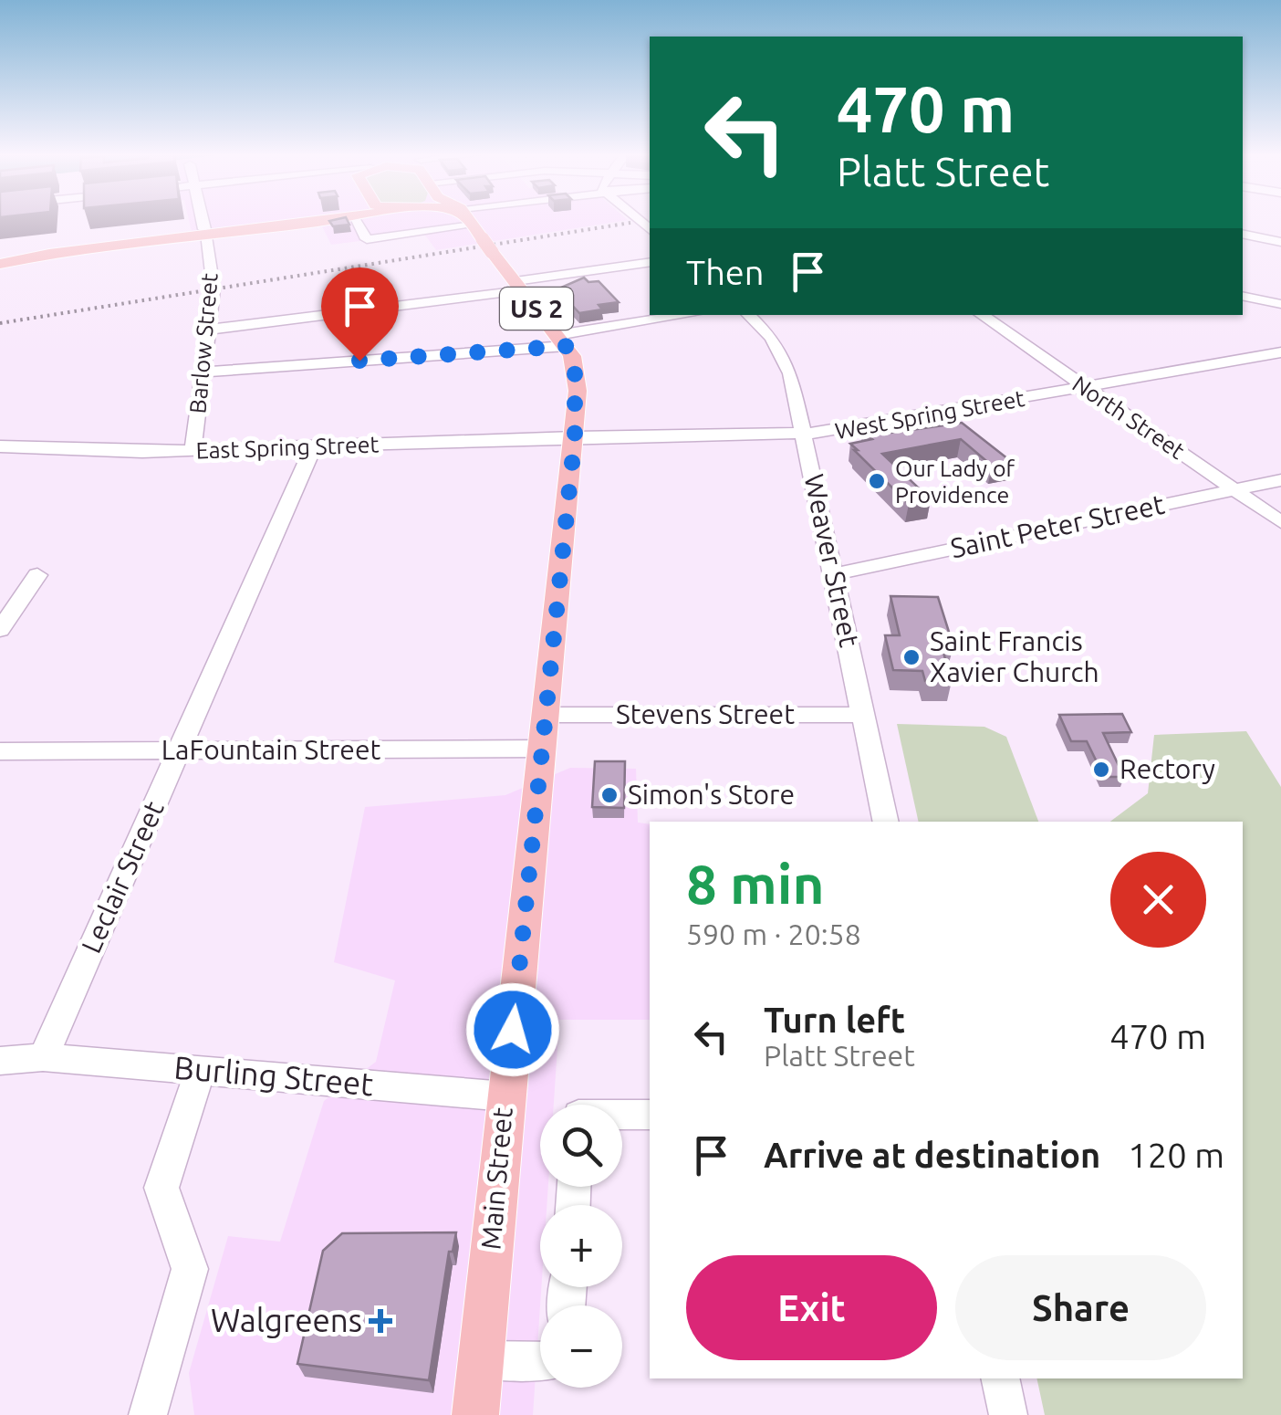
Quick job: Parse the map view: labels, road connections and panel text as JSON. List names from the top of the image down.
{
  "streets": {
    "main road": ["US 2", "Main Street"],
    "street": [
      "Barlow Street",
      "West Spring Street",
      "North Street",
      "East Spring Street",
      "Saint Peter Street",
      "Weaver Street",
      "Stevens Street",
      "LaFountain Street",
      "Leclair Street",
      "Burling Street"
    ]
  },
  "crossings": [
    ["Barlow Street", "East Spring Street"],
    ["West Spring Street", "North Street"],
    ["West Spring Street", "East Spring Street"],
    ["West Spring Street", "Weaver Street"],
    ["West Spring Street", "Main Street"],
    ["North Street", "Saint Peter Street"],
    ["East Spring Street", "Leclair Street"],
    ["East Spring Street", "Main Street"],
    ["Saint Peter Street", "Weaver Street"],
    ["Weaver Street", "Stevens Street"],
    ["Stevens Street", "LaFountain Street"],
    ["Stevens Street", "Main Street"],
    ["LaFountain Street", "Leclair Street"],
    ["LaFountain Street", "Main Street"],
    ["Leclair Street", "Burling Street"],
    ["Burling Street", "Main Street"]
  ],
  "places": {
    "other": [
      "Our Lady of Providence",
      "Saint Francis Xavier Church",
      "Rectory",
      "Simon's Store"
    ],
    "health": ["Walgreens"]
  },
  "page": {
    "turn": ["470 m", "Platt Street"],
    "then": "Then",
    "heading": ["8 min", "590 m · 20:58"],
    "list": [
      {
        "name": "Turn left",
        "note": "Platt Street",
        "value": "470 m"
      },
      {
        "name": "Arrive at destination",
        "value": "120 m"
      }
    ],
    "map_buttons": ["+", "−"],
    "buttons": ["Exit", "Share"]
  }
}
